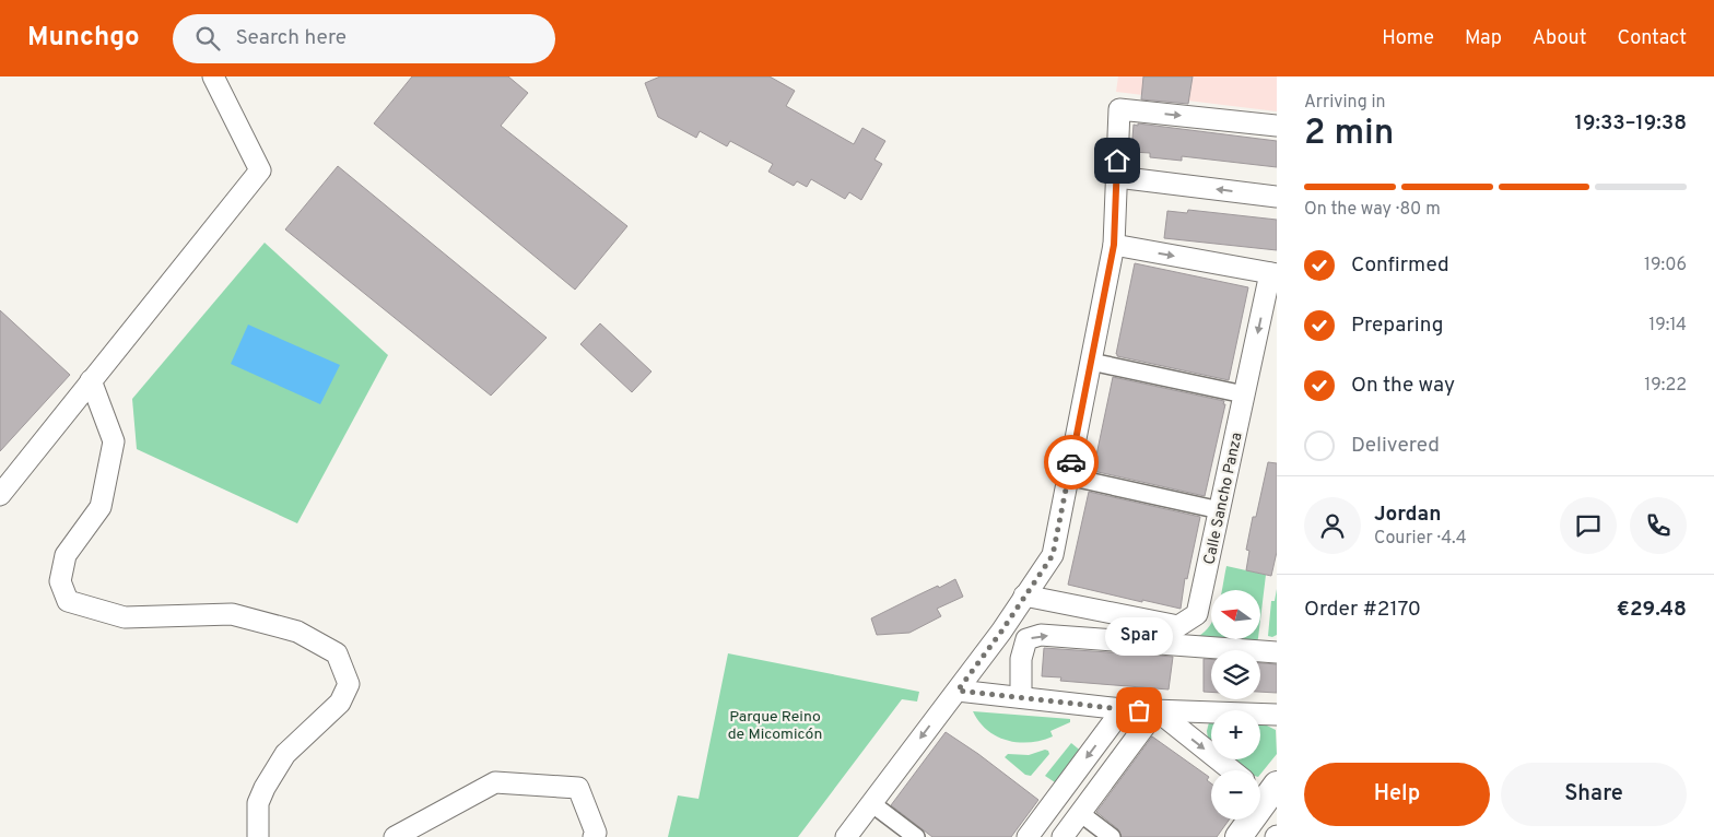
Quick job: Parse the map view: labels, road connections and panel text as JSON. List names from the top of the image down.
{
  "streets": {
    "street": ["Calle Sancho Panza"]
  },
  "parks": ["Parque Reino de Micomicón"],
  "places": ["Spar"],
  "north": "left",
  "page": {
    "header": "Munchgo",
    "search": "Search here",
    "nav": [
      "Home",
      "Map",
      "About",
      "Contact"
    ],
    "heading": ["2 min", "Arriving in", "19:33–19:38"],
    "panel": [
      "Jordan",
      "Courier · 4.4",
      "Order #2170",
      "€29.48"
    ],
    "bar": "On the way · 80 m",
    "list": [
      ["Confirmed", "19:06"],
      ["Preparing", "19:14"],
      ["On the way", "19:22"],
      "Delivered"
    ],
    "map_buttons": ["+", "−"],
    "bubble": "Spar",
    "buttons": ["Help", "Share"]
  }
}
